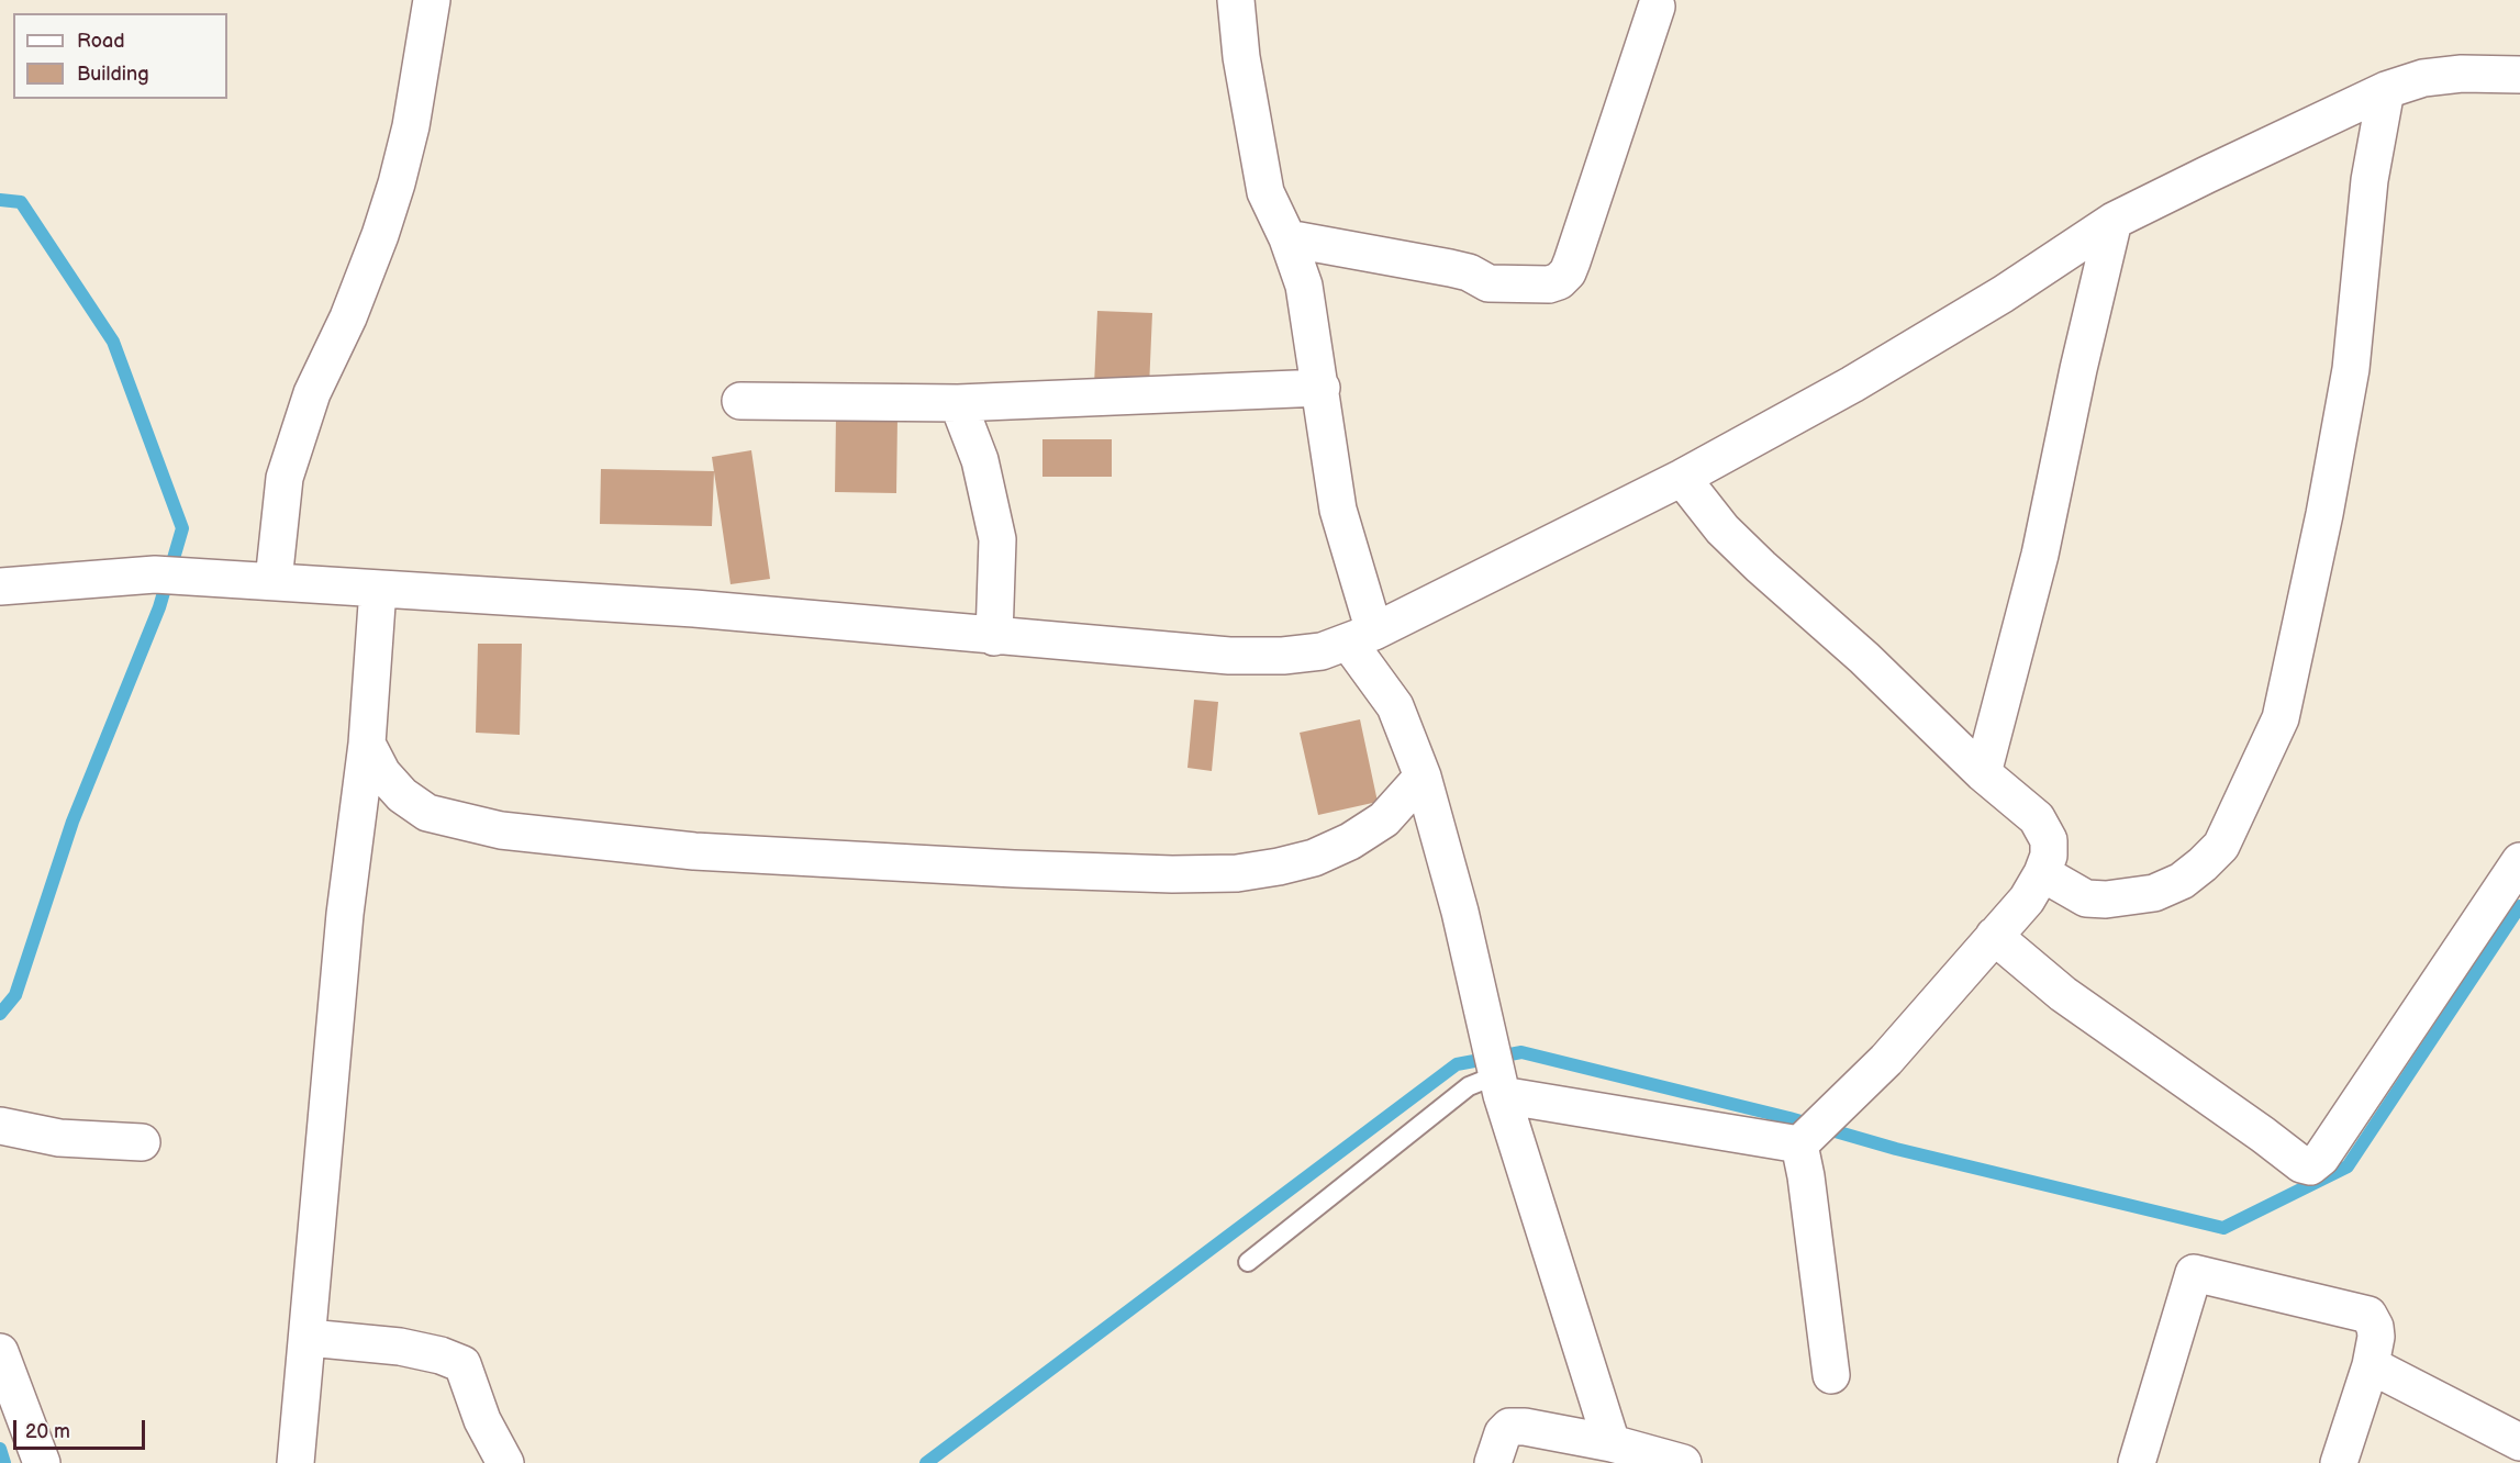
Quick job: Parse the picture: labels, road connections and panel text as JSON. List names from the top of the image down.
{
  "legend": ["Road", "Building"],
  "scale_bar": "20 m"
}
